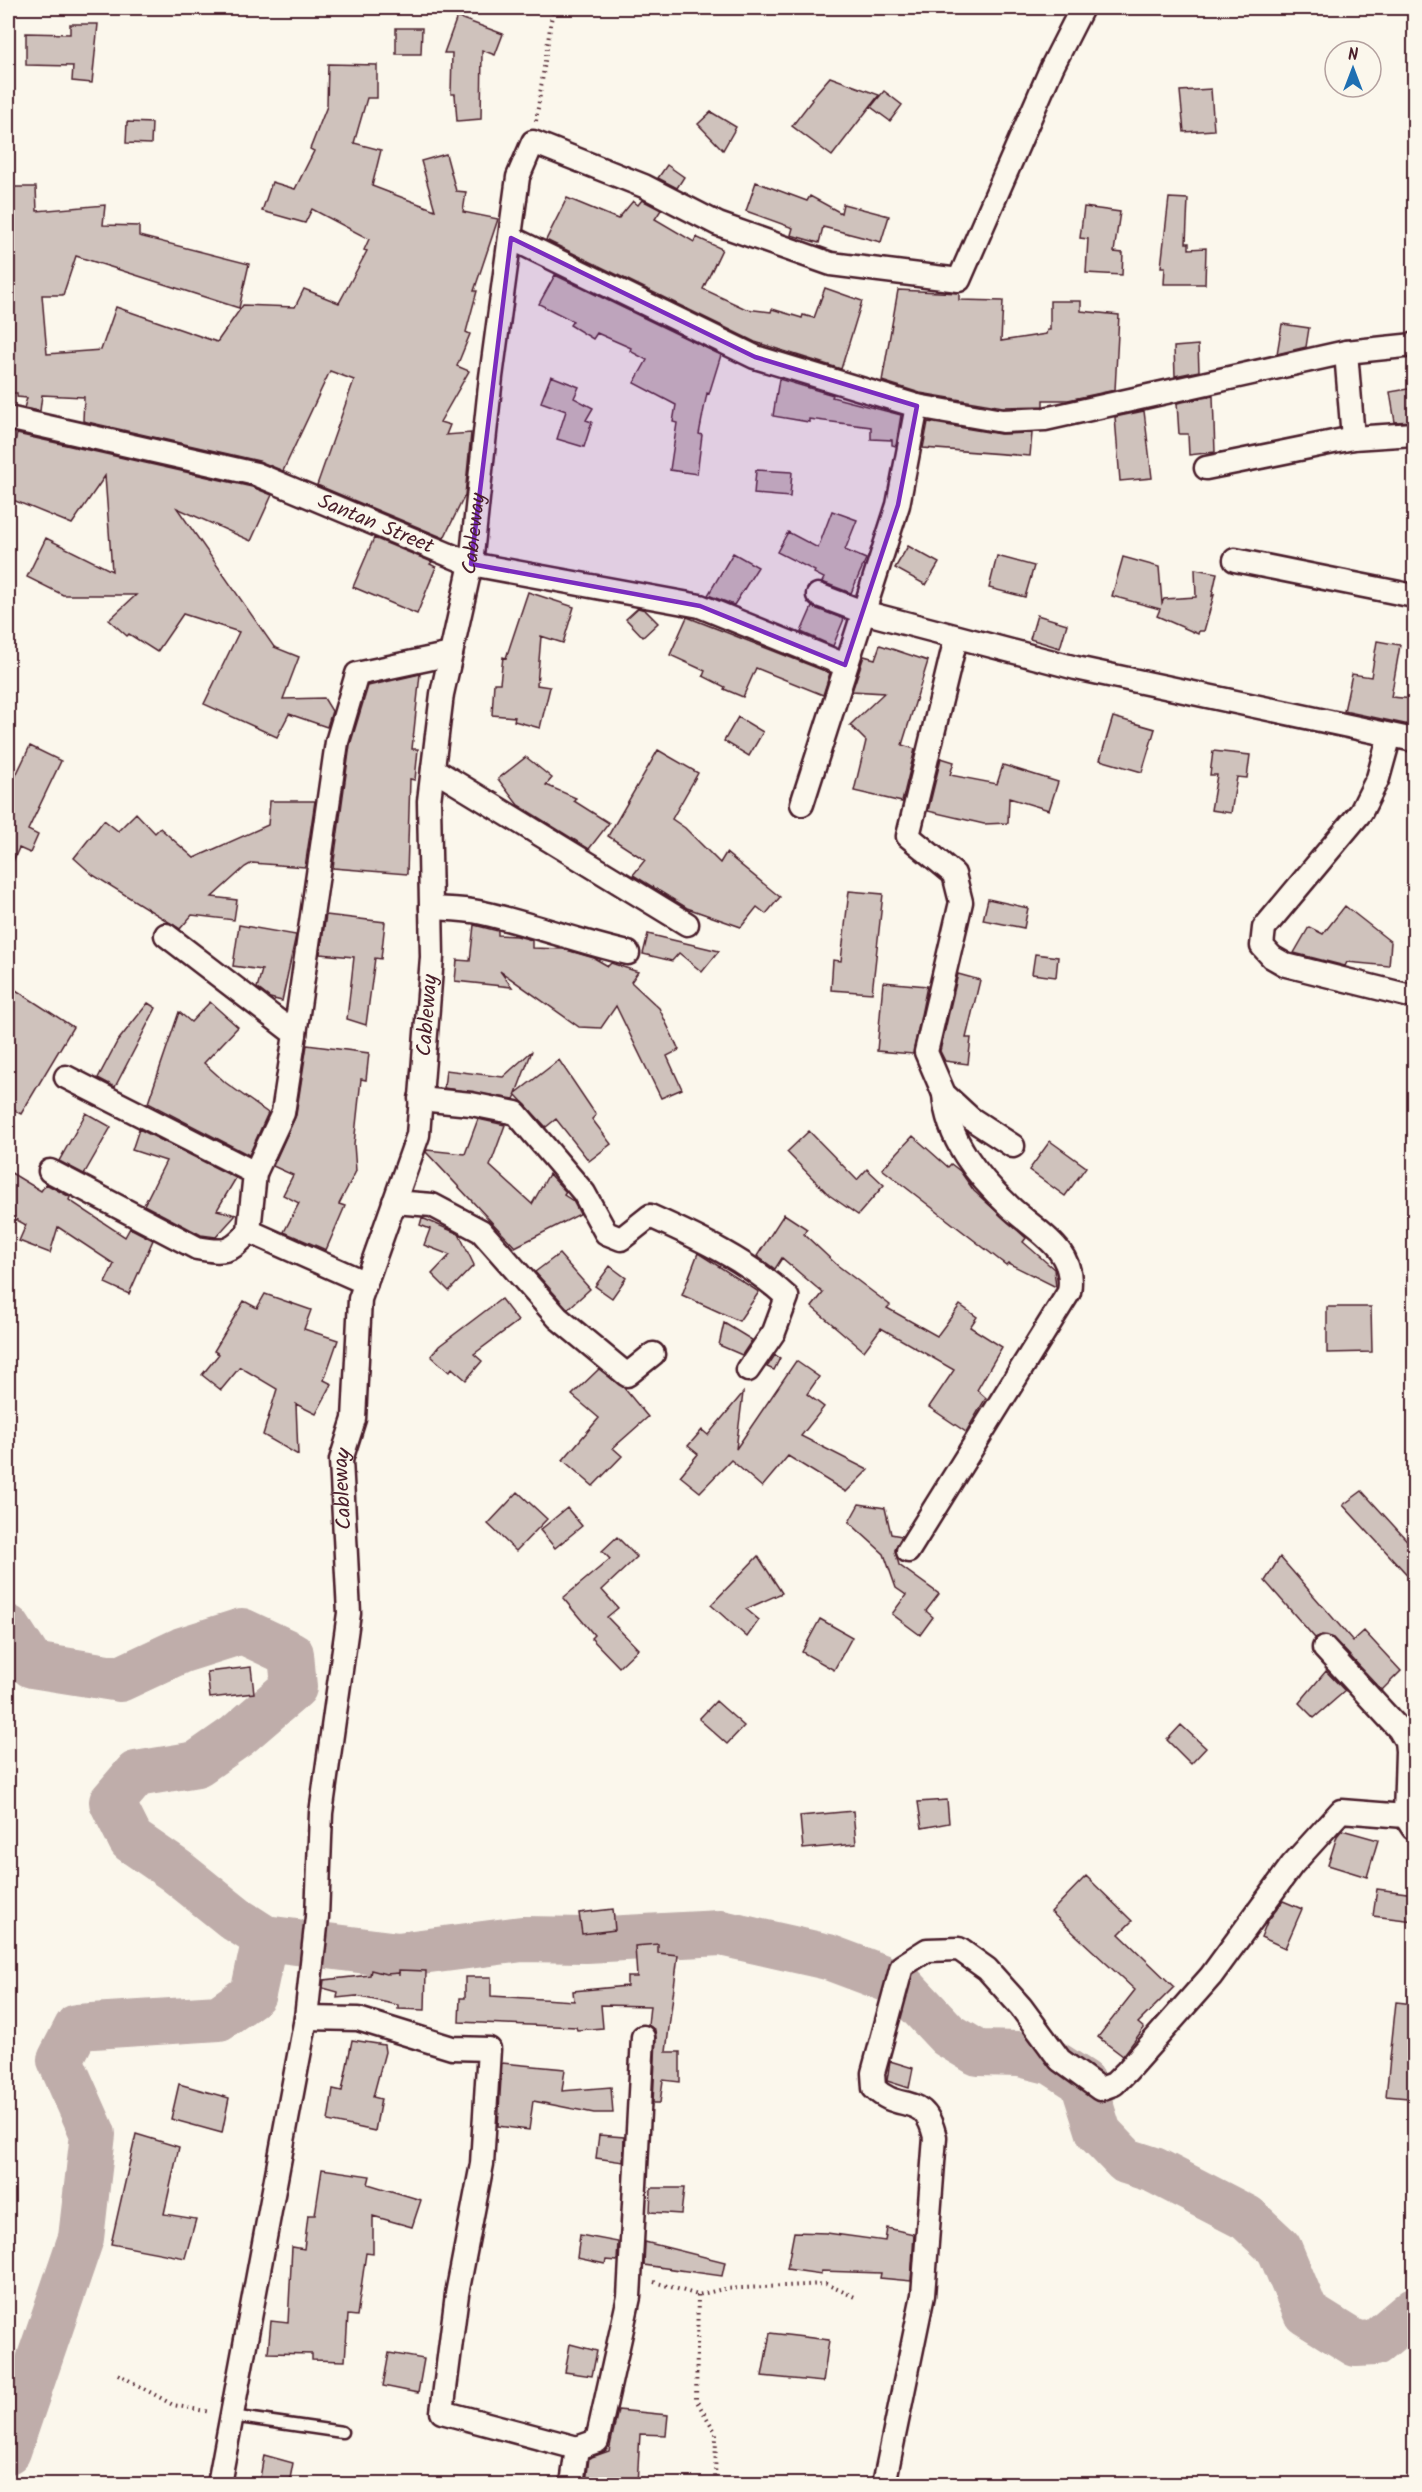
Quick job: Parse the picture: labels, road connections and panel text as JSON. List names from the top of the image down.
{
  "streets": {
    "street": ["Santan Street", "Cableway"]
  },
  "crossings": [
    ["Santan Street", "Cableway"]
  ],
  "north": "top"
}
